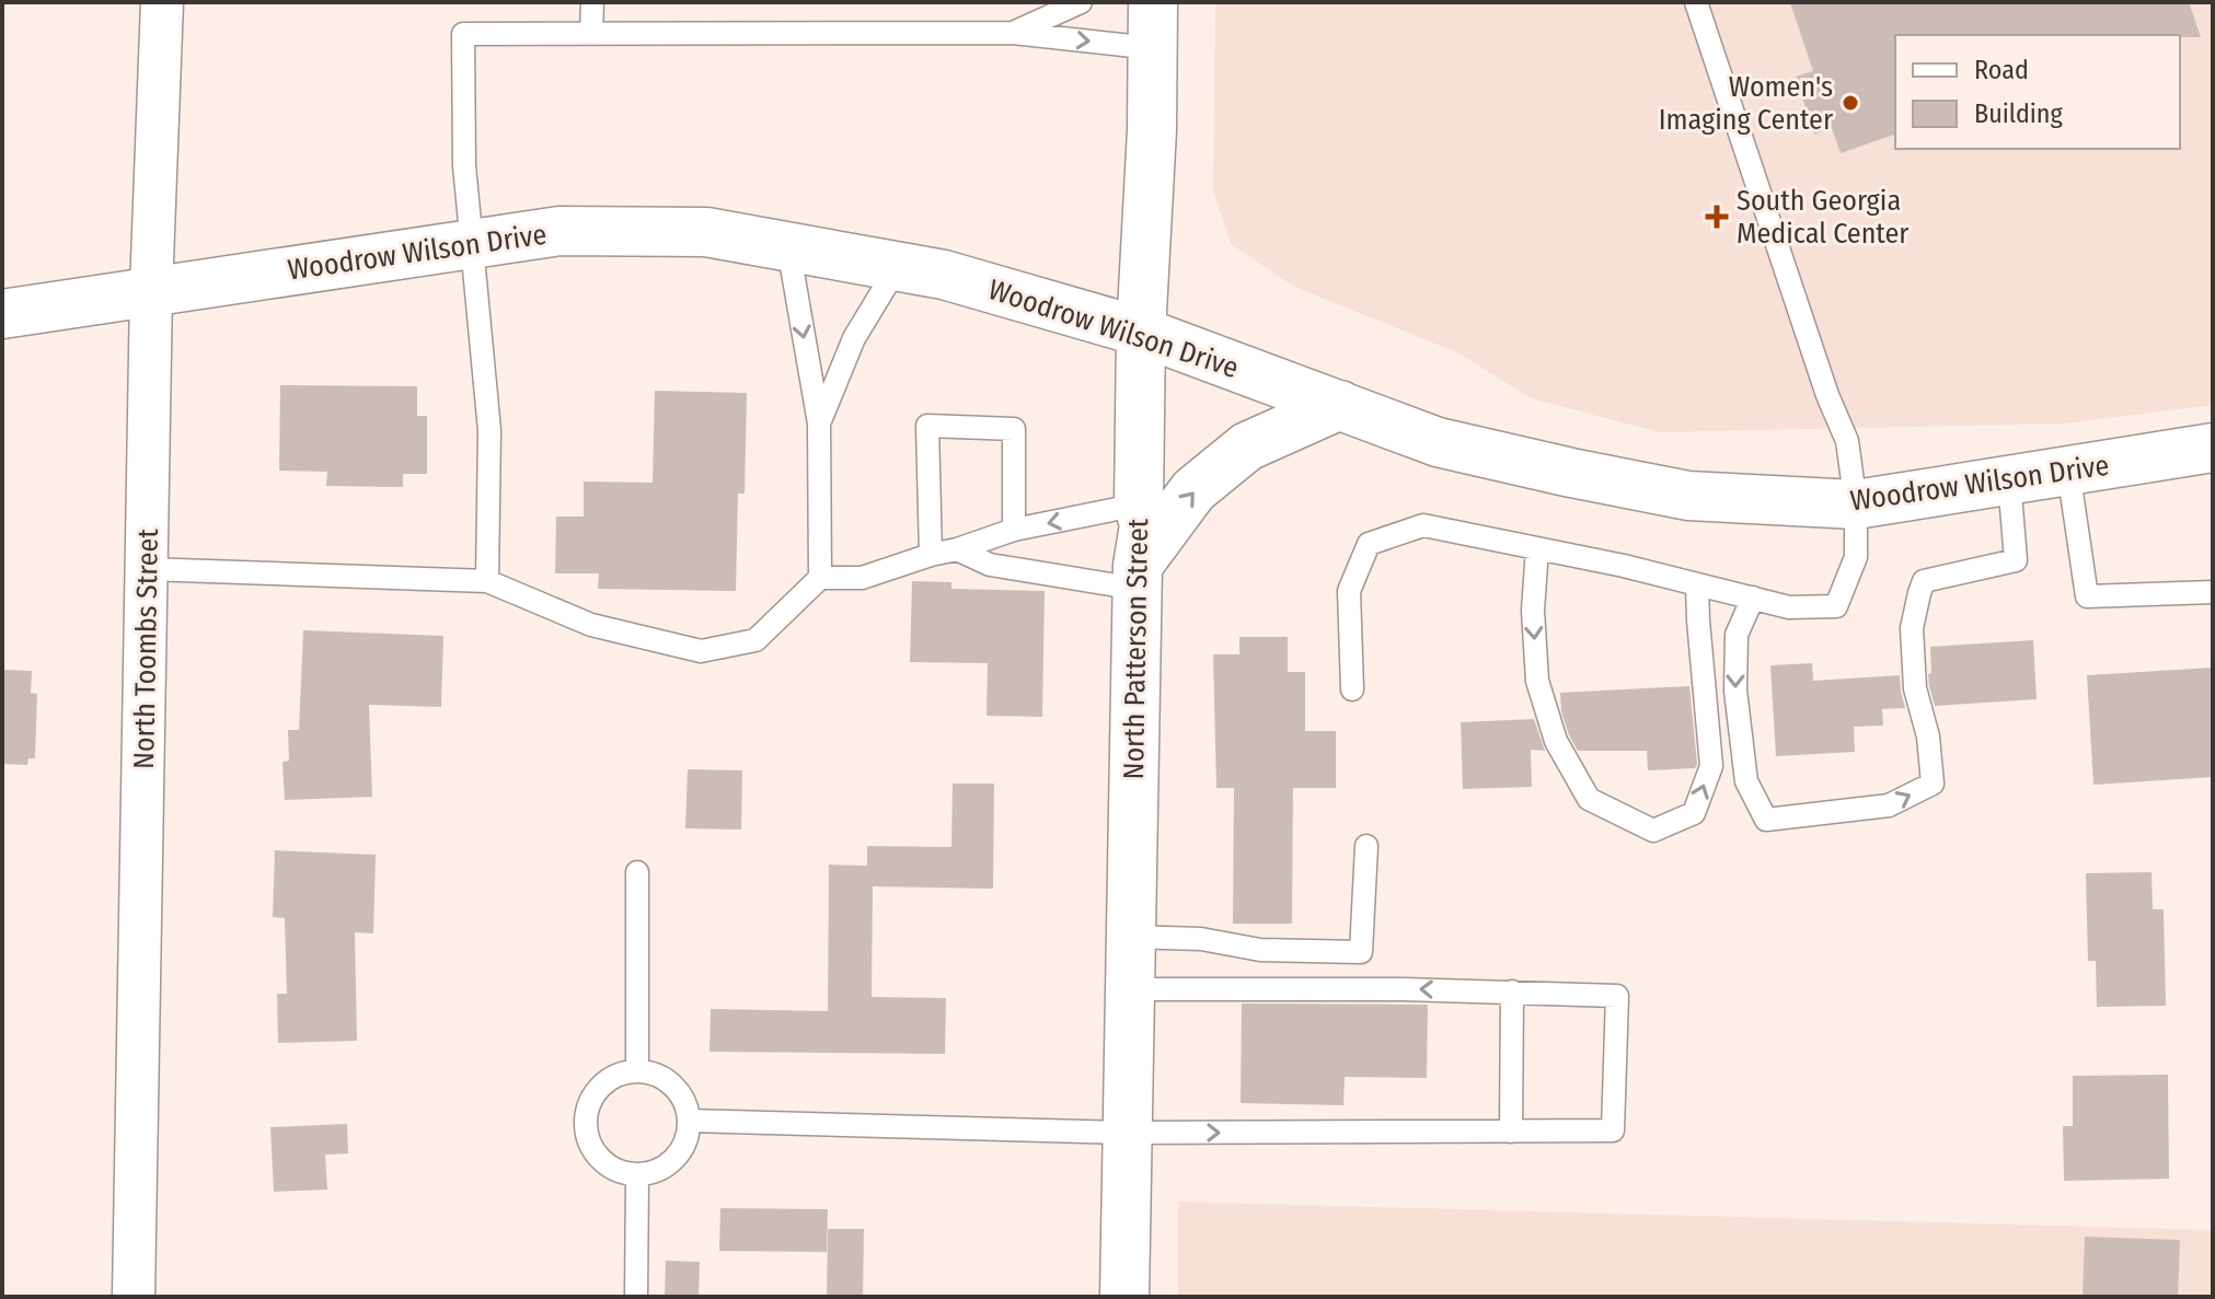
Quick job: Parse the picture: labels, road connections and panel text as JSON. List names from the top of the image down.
{
  "streets": {
    "main road": ["Woodrow Wilson Drive", "North Patterson Street"],
    "street": ["North Toombs Street"]
  },
  "crossings": [
    ["Woodrow Wilson Drive", "North Toombs Street"],
    ["Woodrow Wilson Drive", "North Patterson Street"]
  ],
  "places": {
    "other": ["Women's Imaging Center"],
    "health": ["South Georgia Medical Center"]
  },
  "legend": ["Road", "Building"]
}
